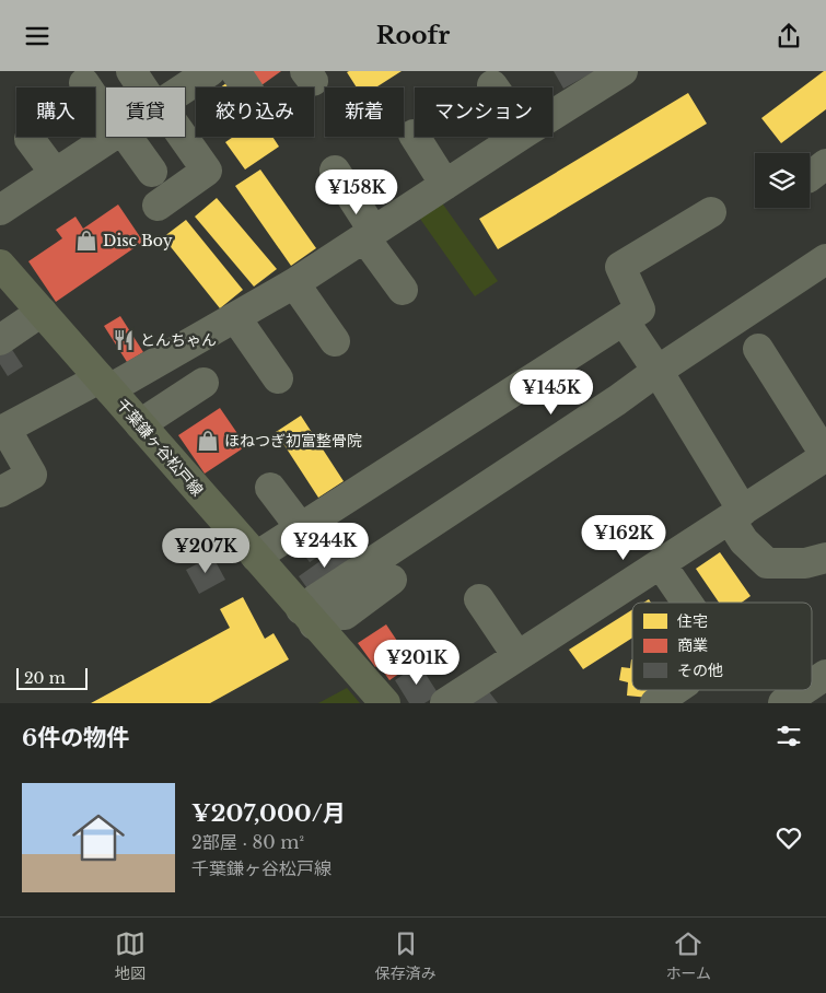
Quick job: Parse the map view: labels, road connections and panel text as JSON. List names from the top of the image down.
{
  "streets": {
    "main road": ["千葉鎌ヶ谷松戸線"]
  },
  "places": {
    "shop": ["Disc Boy", "ほねつぎ初富整骨院"],
    "restaurant": ["とんちゃん"]
  },
  "legend": ["住宅", "商業", "その他"],
  "scale_bar": "20 m",
  "page": {
    "header": "Roofr",
    "chip": [
      "購入",
      "賃貸",
      "絞り込み",
      "新着",
      "マンション"
    ],
    "price": [
      "¥158K",
      "¥145K",
      "¥162K",
      "¥244K",
      "¥207K",
      "¥201K"
    ],
    "scale": "20 m",
    "heading": "6件の物件",
    "list": [
      {
        "name": "¥207,000/月",
        "note": "2部屋 · 80 m² · 千葉鎌ヶ谷松戸線"
      }
    ],
    "tabs": ["地図", "保存済み", "ホーム"]
  }
}
